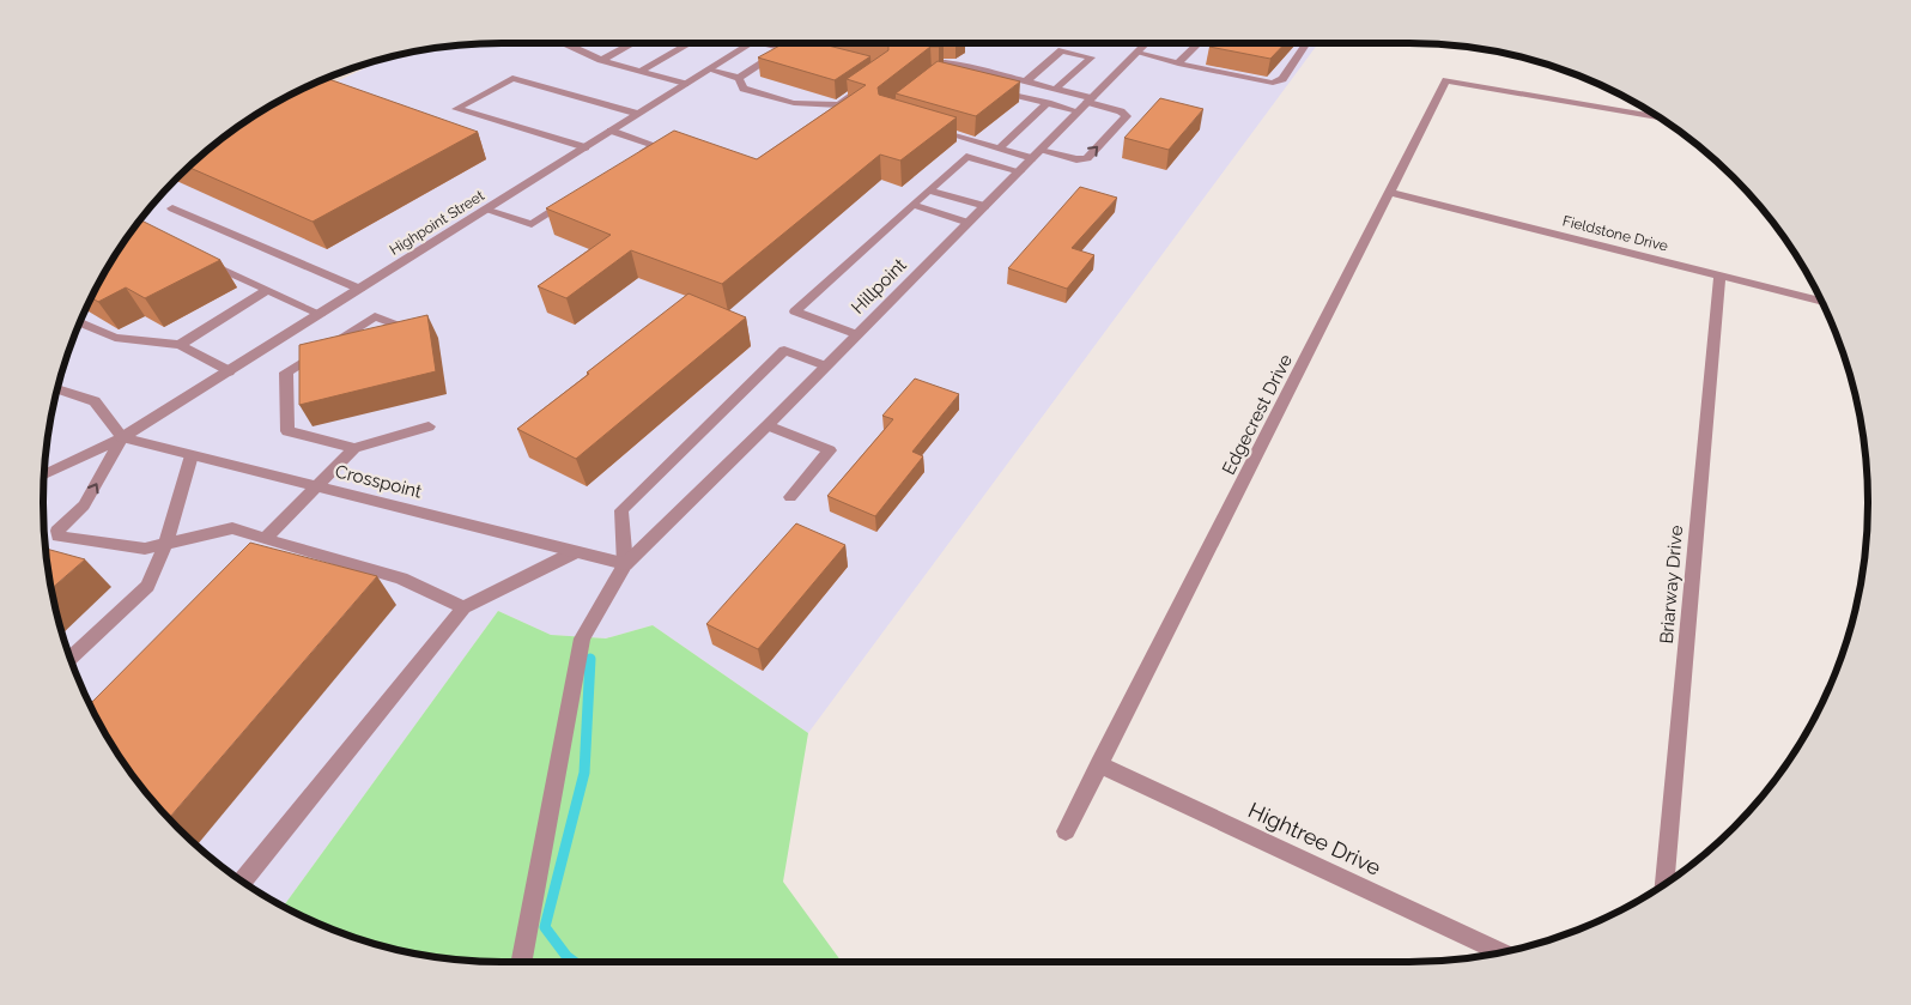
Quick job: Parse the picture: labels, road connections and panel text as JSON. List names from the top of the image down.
{
  "streets": {
    "street": [
      "Highpoint Street",
      "Fieldstone Drive",
      "Hillpoint",
      "Edgecrest Drive",
      "Crosspoint",
      "Briarway Drive",
      "Hightree Drive"
    ]
  },
  "crossings": [
    ["Highpoint Street", "Crosspoint"],
    ["Fieldstone Drive", "Edgecrest Drive"],
    ["Fieldstone Drive", "Briarway Drive"],
    ["Hillpoint", "Crosspoint"],
    ["Edgecrest Drive", "Hightree Drive"]
  ]
}
